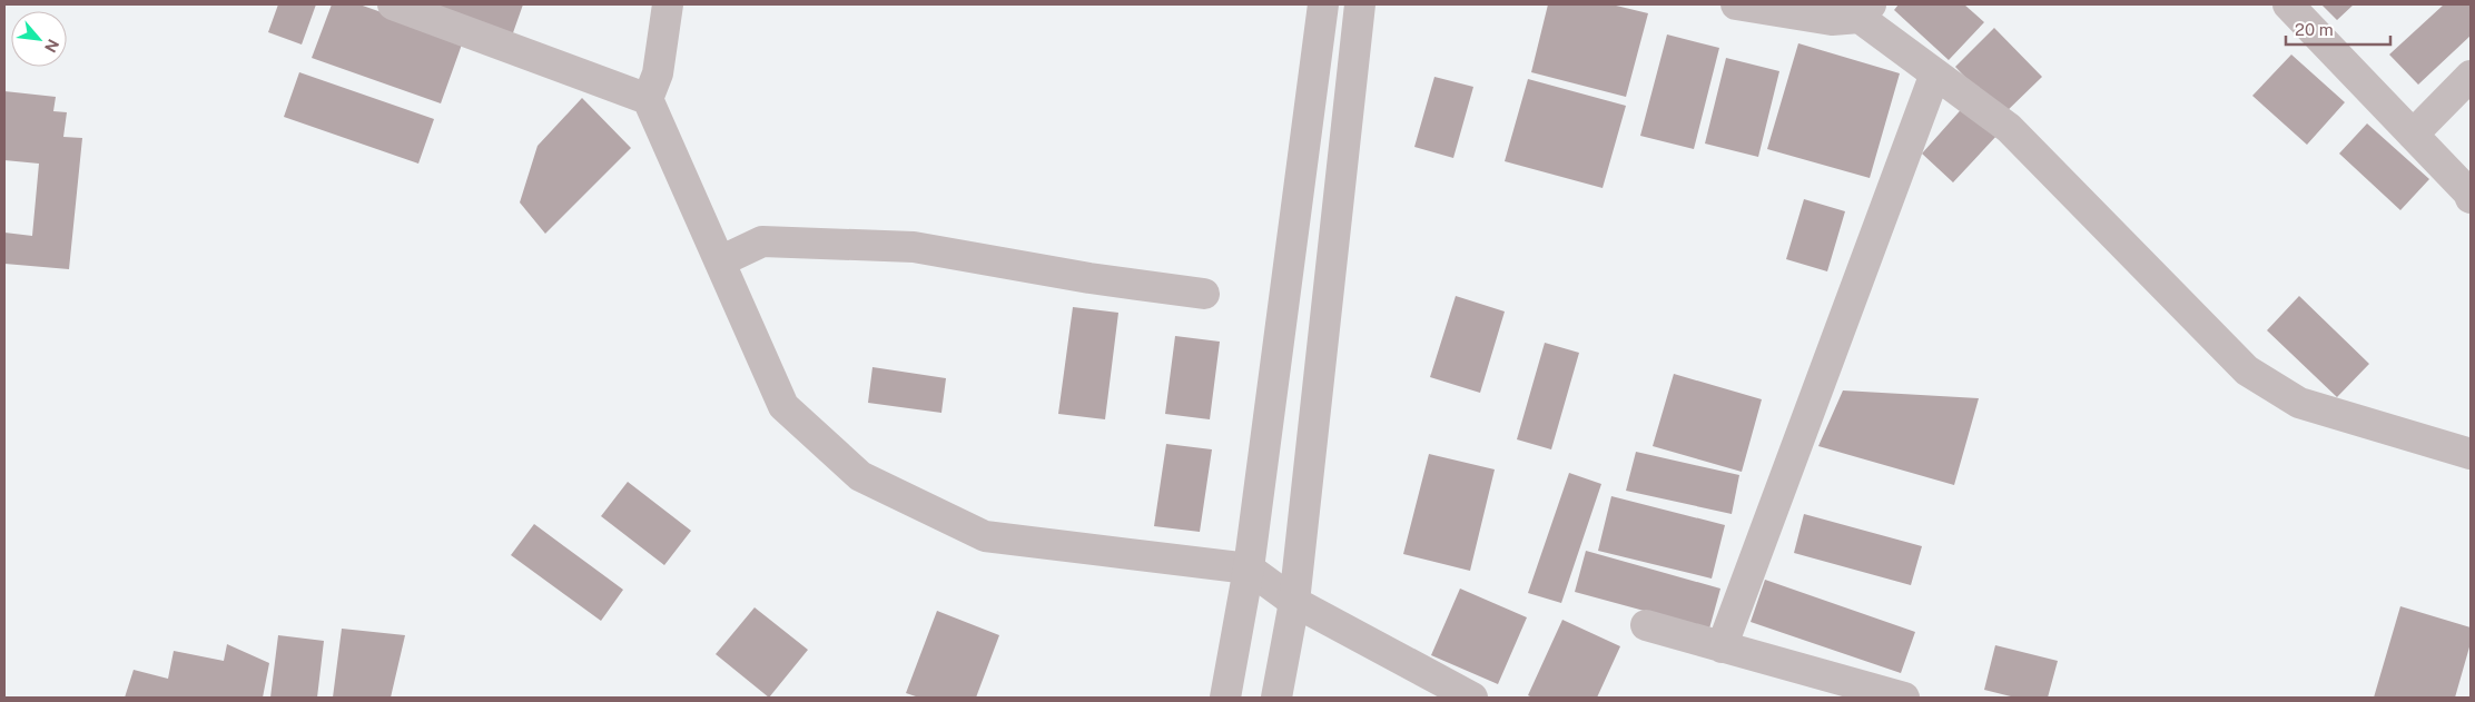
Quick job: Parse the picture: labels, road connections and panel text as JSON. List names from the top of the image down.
{
  "scale_bar": "20 m",
  "north": "bottom right"
}
